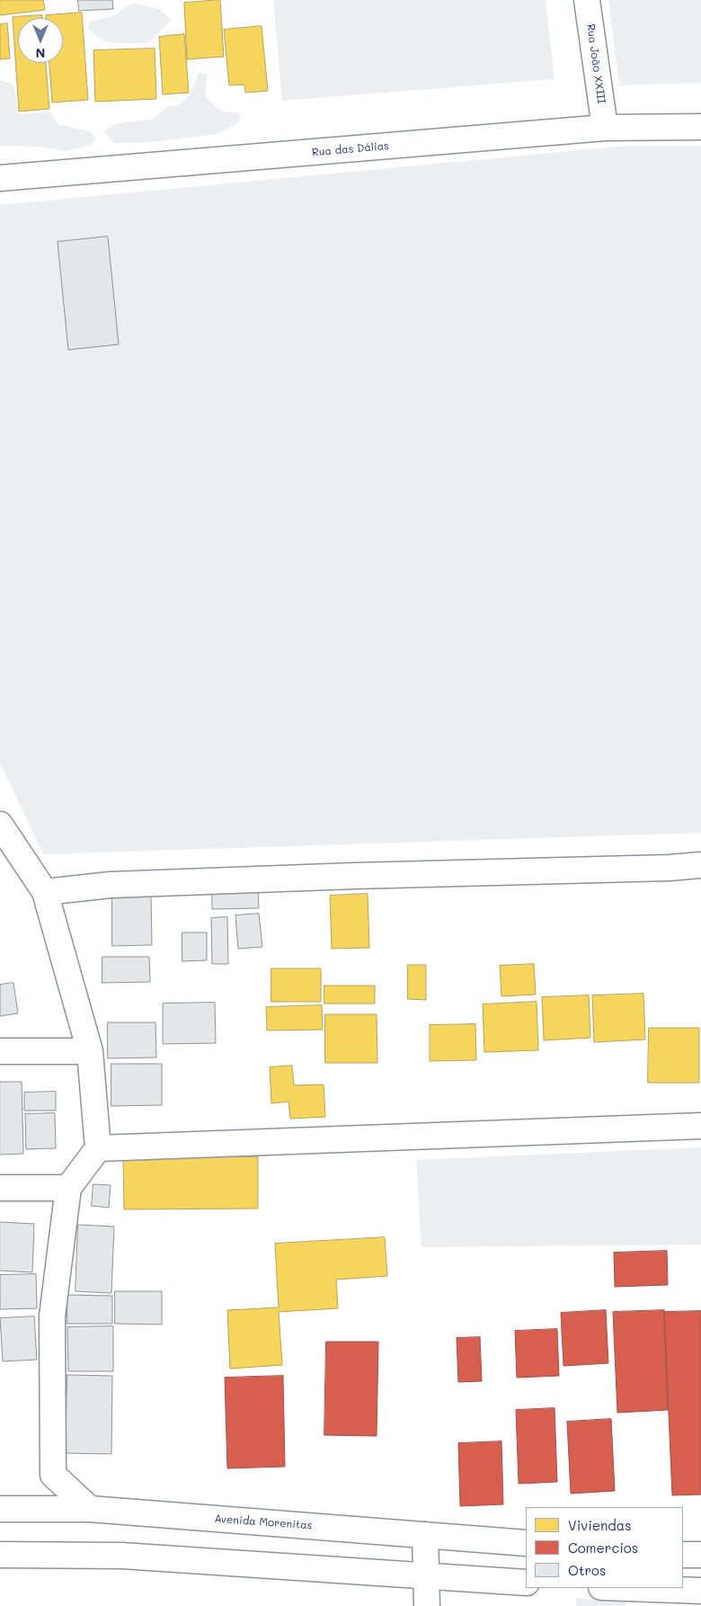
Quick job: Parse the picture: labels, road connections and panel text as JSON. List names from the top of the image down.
{
  "streets": {
    "street": ["Rua João XXIII", "Rua das Dálias", "Avenida Morenitas"]
  },
  "crossings": [
    ["Rua João XXIII", "Rua das Dálias"]
  ],
  "legend": ["Viviendas", "Comercios", "Otros"],
  "north": "bottom"
}
